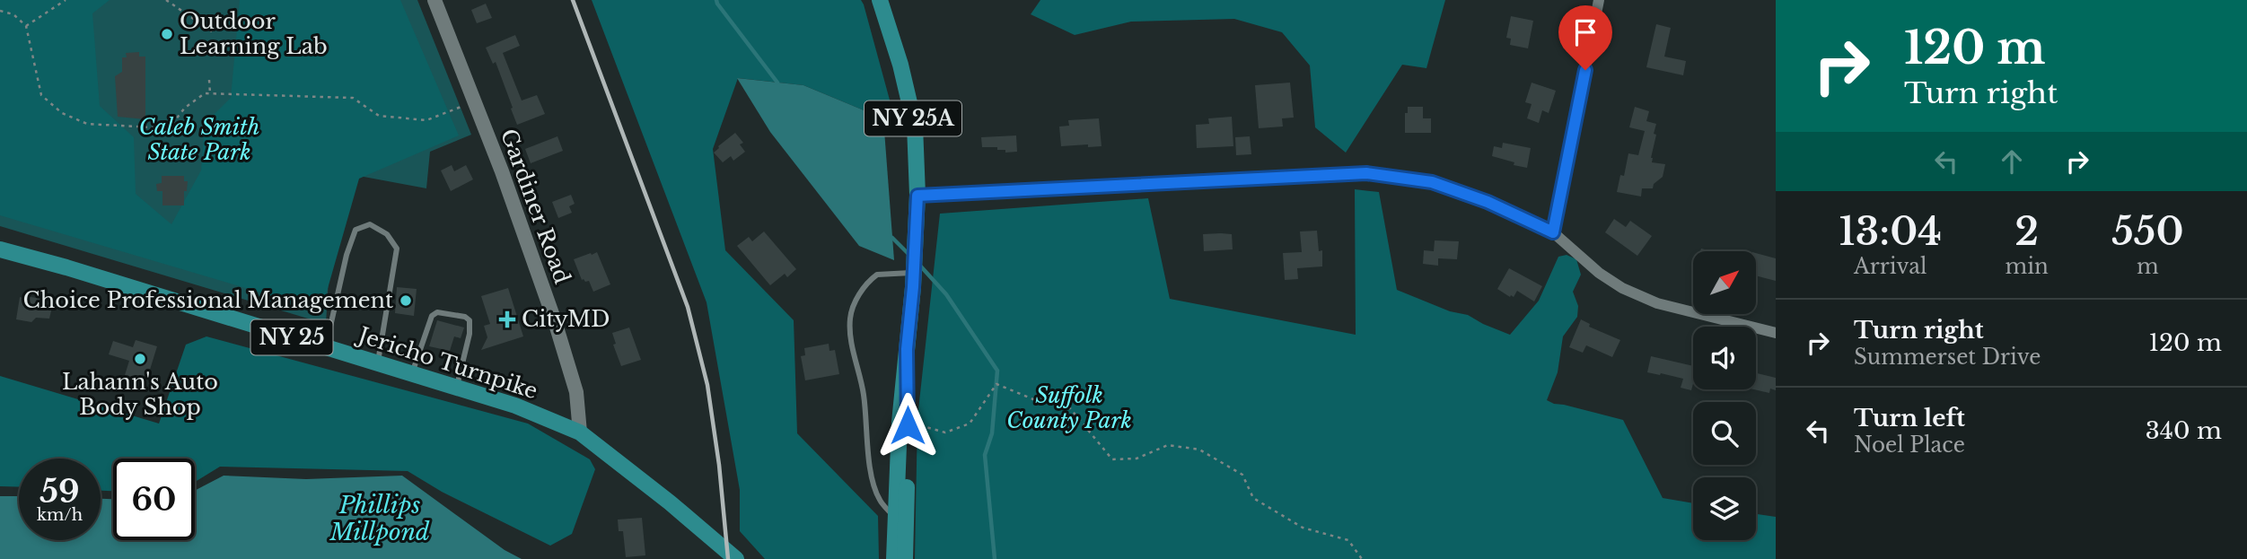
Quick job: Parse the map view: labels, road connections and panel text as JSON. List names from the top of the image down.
{
  "streets": {
    "main road": [
      "NY 25A",
      "Gardiner Road",
      "NY 25",
      "Jericho Turnpike"
    ]
  },
  "crossings": [
    ["Gardiner Road", "Jericho Turnpike"]
  ],
  "water": ["Phillips Millpond"],
  "parks": ["Caleb Smith State Park", "Suffolk County Park"],
  "places": {
    "other": ["Outdoor Learning Lab", "Choice Professional Management", "Lahann's Auto Body Shop"],
    "health": ["CityMD"]
  },
  "north": "top right",
  "page": {
    "turn": ["120 m", "Turn right"],
    "eta": [
      "13:04",
      "Arrival",
      "2",
      "min",
      "550",
      "m"
    ],
    "list": [
      {
        "name": "Turn right",
        "note": "Summerset Drive",
        "value": "120 m"
      },
      {
        "name": "Turn left",
        "note": "Noel Place",
        "value": "340 m"
      }
    ],
    "speed": "59 km/h",
    "limit": "60"
  }
}
